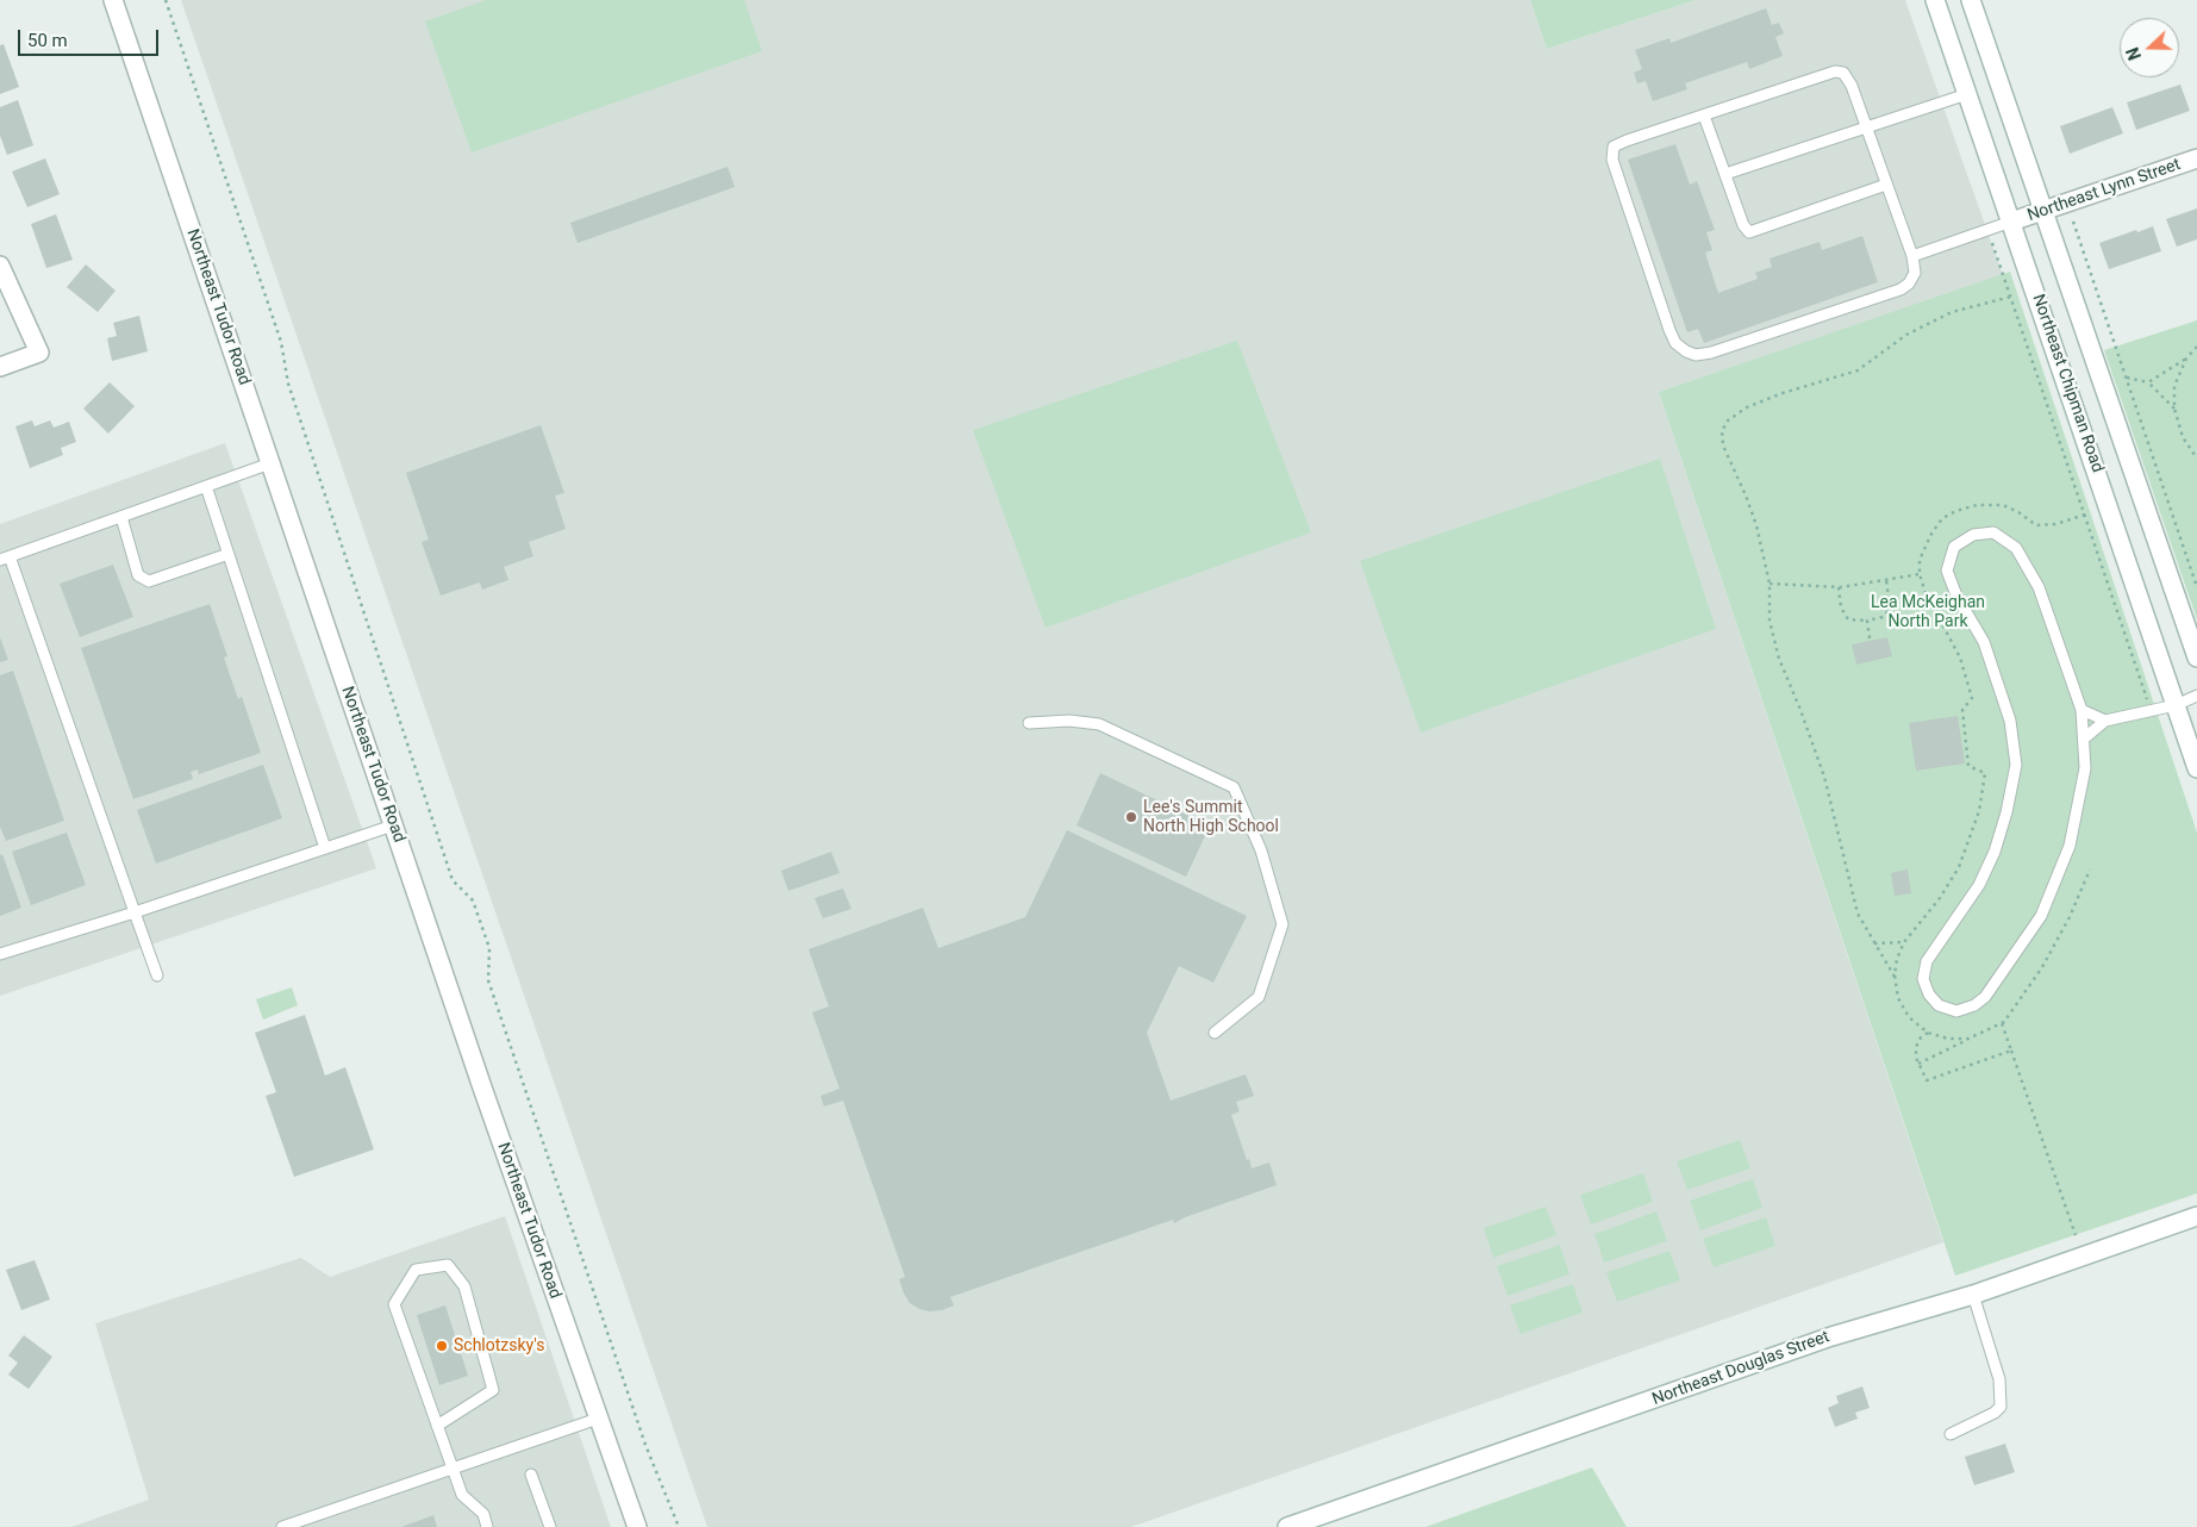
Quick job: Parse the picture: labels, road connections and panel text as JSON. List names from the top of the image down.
{
  "streets": {
    "main road": [
      "Northeast Lynn Street",
      "Northeast Tudor Road",
      "Northeast Chipman Road",
      "Northeast Douglas Street"
    ]
  },
  "crossings": [
    ["Northeast Lynn Street", "Northeast Chipman Road"]
  ],
  "parks": ["Lea McKeighan North Park"],
  "places": ["Lee's Summit North High School", "Schlotzsky's"],
  "scale_bar": "50 m",
  "north": "left"
}
